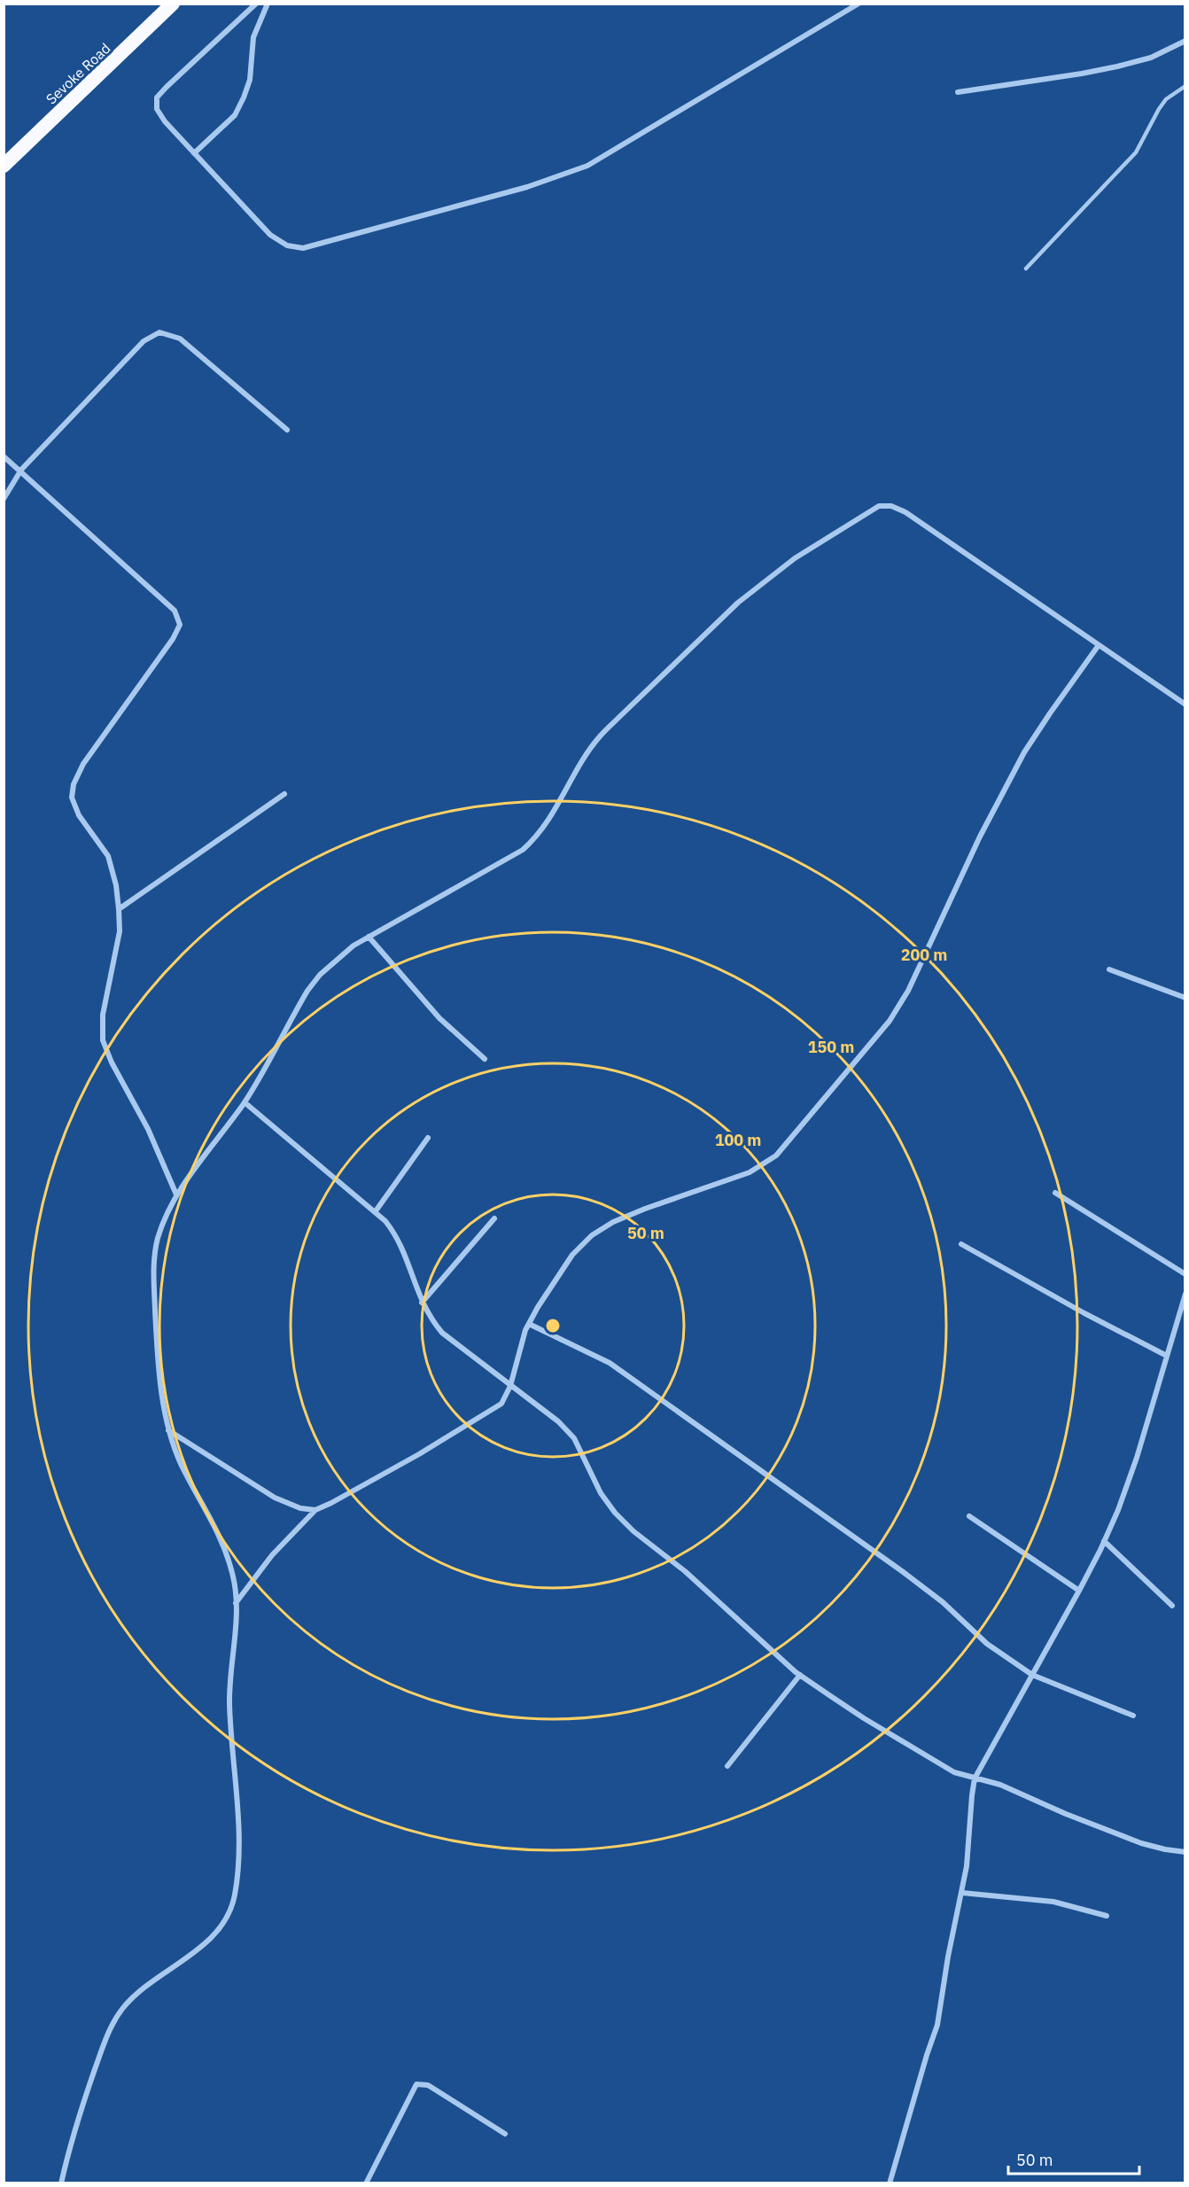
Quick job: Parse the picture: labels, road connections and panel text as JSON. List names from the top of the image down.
{
  "streets": {
    "highway": ["Sevoke Road"]
  },
  "scale_bar": "50 m",
  "rings": [
    "200 m",
    "150 m",
    "100 m",
    "50 m"
  ]
}
